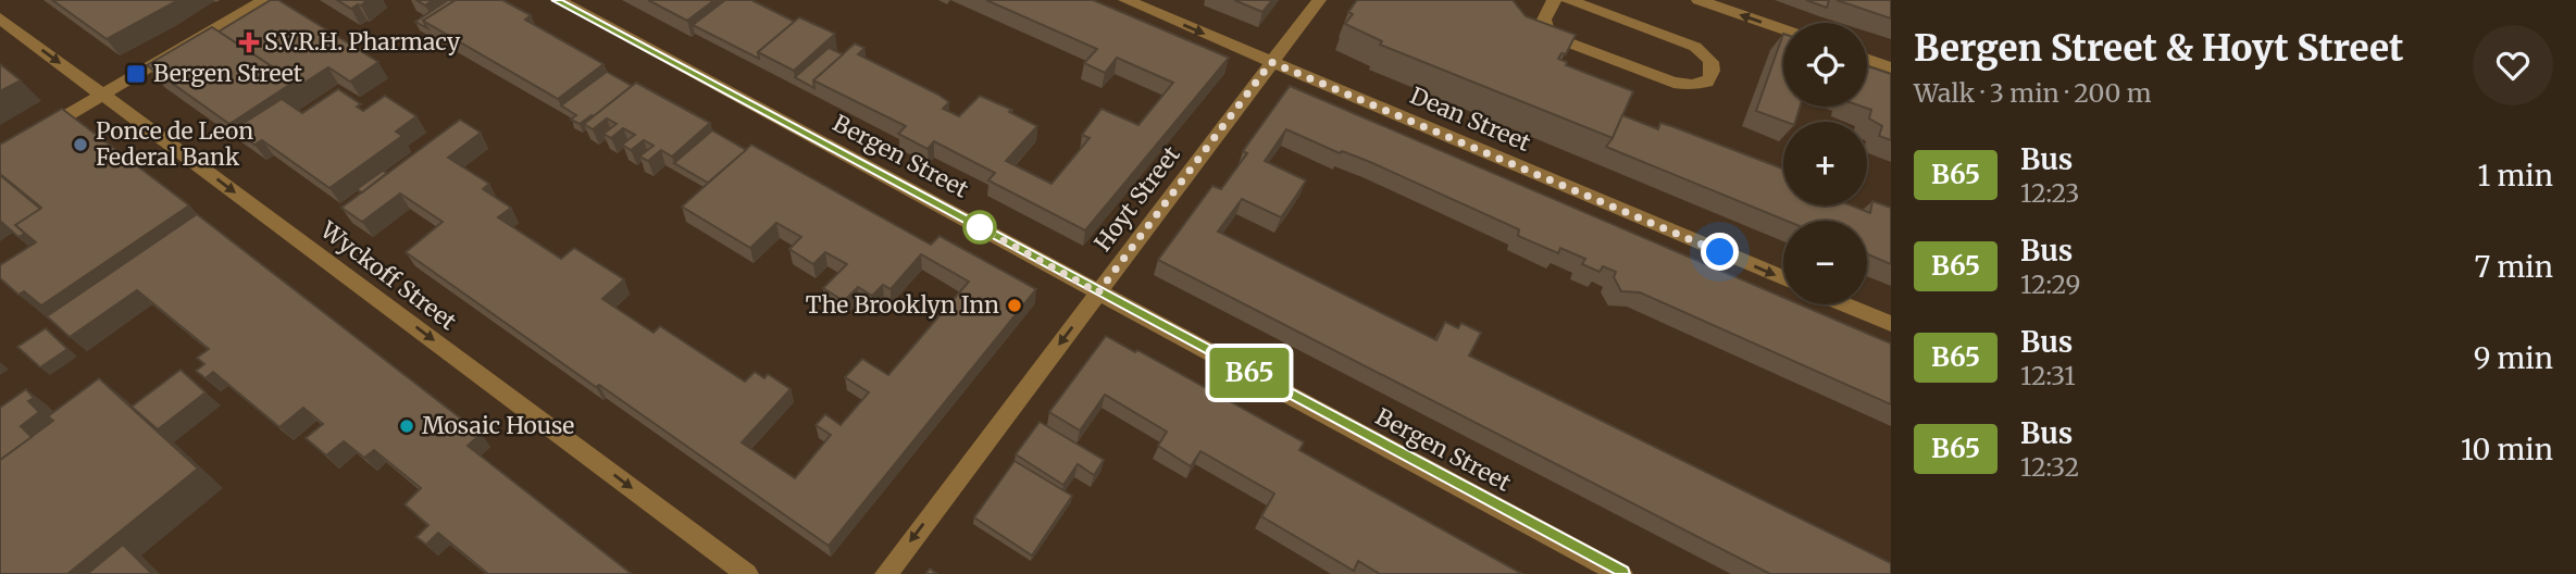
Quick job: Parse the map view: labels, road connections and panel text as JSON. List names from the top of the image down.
{
  "streets": {
    "street": [
      "Dean Street",
      "Bergen Street",
      "Hoyt Street",
      "Wyckoff Street"
    ]
  },
  "crossings": [
    ["Dean Street", "Hoyt Street"],
    ["Bergen Street", "Hoyt Street"]
  ],
  "one_way": ["Dean Street", "Hoyt Street", "Wyckoff Street"],
  "places": {
    "health": ["S.V.R.H. Pharmacy"],
    "transit": ["Bergen Street"],
    "other": ["Ponce de Leon Federal Bank", "The Brooklyn Inn", "Mosaic House"]
  },
  "lines": ["bus line B65"],
  "page": {
    "on_map": "B65",
    "heading": ["Bergen Street & Hoyt Street", "Walk · 3 min · 200 m"],
    "map_buttons": ["+", "−"],
    "list": [
      {
        "mark": "B65",
        "name": "Bus",
        "note": "12:23",
        "value": "1 min"
      },
      {
        "mark": "B65",
        "name": "Bus",
        "note": "12:29",
        "value": "7 min"
      },
      {
        "mark": "B65",
        "name": "Bus",
        "note": "12:31",
        "value": "9 min"
      },
      {
        "mark": "B65",
        "name": "Bus",
        "note": "12:32",
        "value": "10 min"
      }
    ]
  }
}
